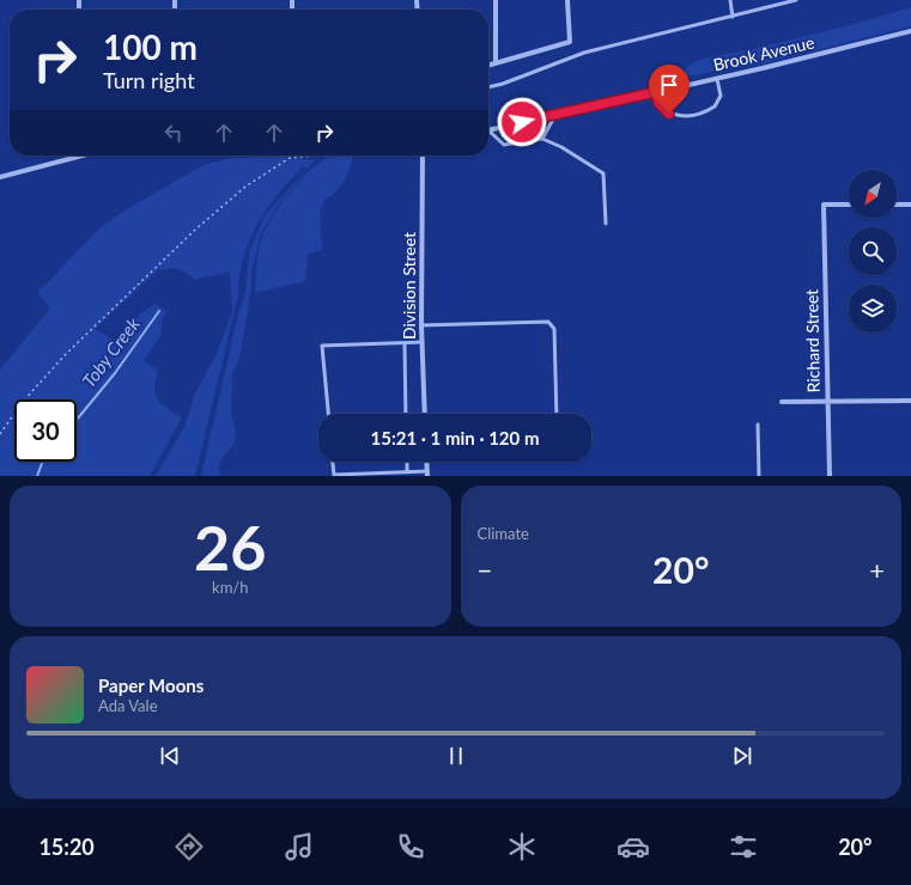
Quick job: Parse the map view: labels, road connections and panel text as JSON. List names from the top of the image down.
{
  "streets": {
    "street": ["Brook Avenue", "Division Street", "Richard Street"]
  },
  "water": ["Toby Creek"],
  "north": "bottom left",
  "page": {
    "turn": ["100 m", "Turn right"],
    "limit": "30",
    "trip": "15:21 · 1 min · 120 m",
    "tile": [
      ["26", "km/h"],
      "Climate"
    ],
    "heat": ["−", "20°", "+"],
    "song": ["Paper Moons", "Ada Vale"],
    "tabs": ["15:20", "20°"]
  }
}
